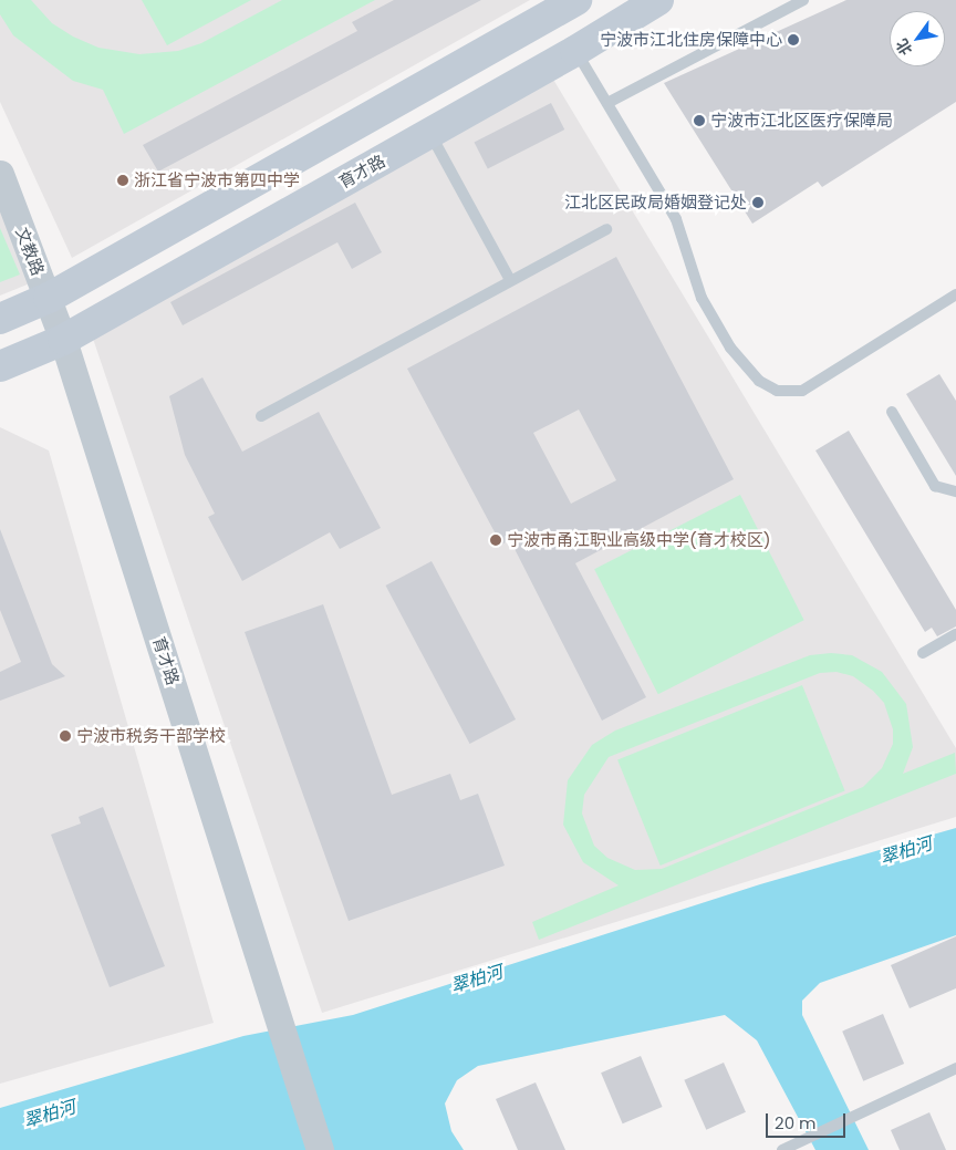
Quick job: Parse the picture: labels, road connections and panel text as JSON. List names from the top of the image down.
{
  "streets": {
    "main road": ["育才路"],
    "street": ["文教路"]
  },
  "crossings": [
    ["育才路", "文教路"]
  ],
  "water": ["翠柏河"],
  "places": [
    "宁波市江北住房保障中心",
    "宁波市江北区医疗保障局",
    "浙江省宁波市第四中学",
    "江北区民政局婚姻登记处",
    "宁波市甬江职业高级中学(育才校区)",
    "宁波市税务干部学校"
  ],
  "scale_bar": "20 m",
  "north": "bottom left"
}
